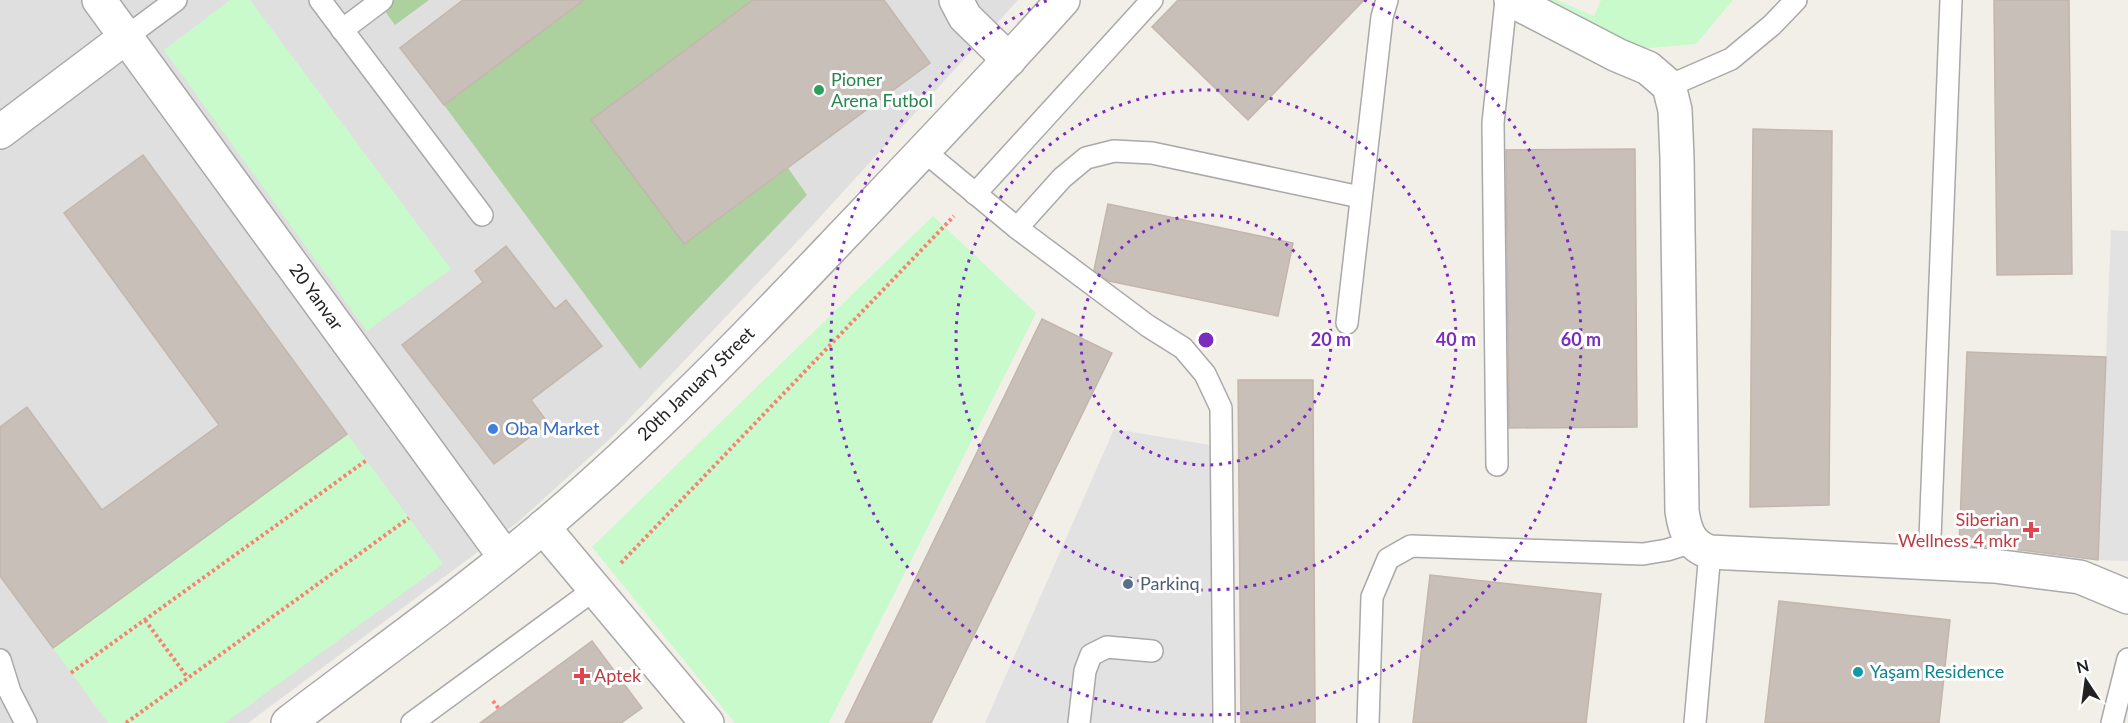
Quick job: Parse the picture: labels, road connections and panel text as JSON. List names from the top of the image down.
{
  "streets": {
    "street": ["20 Yanvar", "20th January Street"]
  },
  "crossings": [
    ["20 Yanvar", "20th January Street"]
  ],
  "places": {
    "other": [
      "Pioner Arena Futbol",
      "Oba Market",
      "Parkinq",
      "Yaşam Residence"
    ],
    "health": ["Siberian Wellness 4 mkr", "Aptek"]
  },
  "north": "top",
  "rings": ["20 m", "40 m", "60 m"]
}
